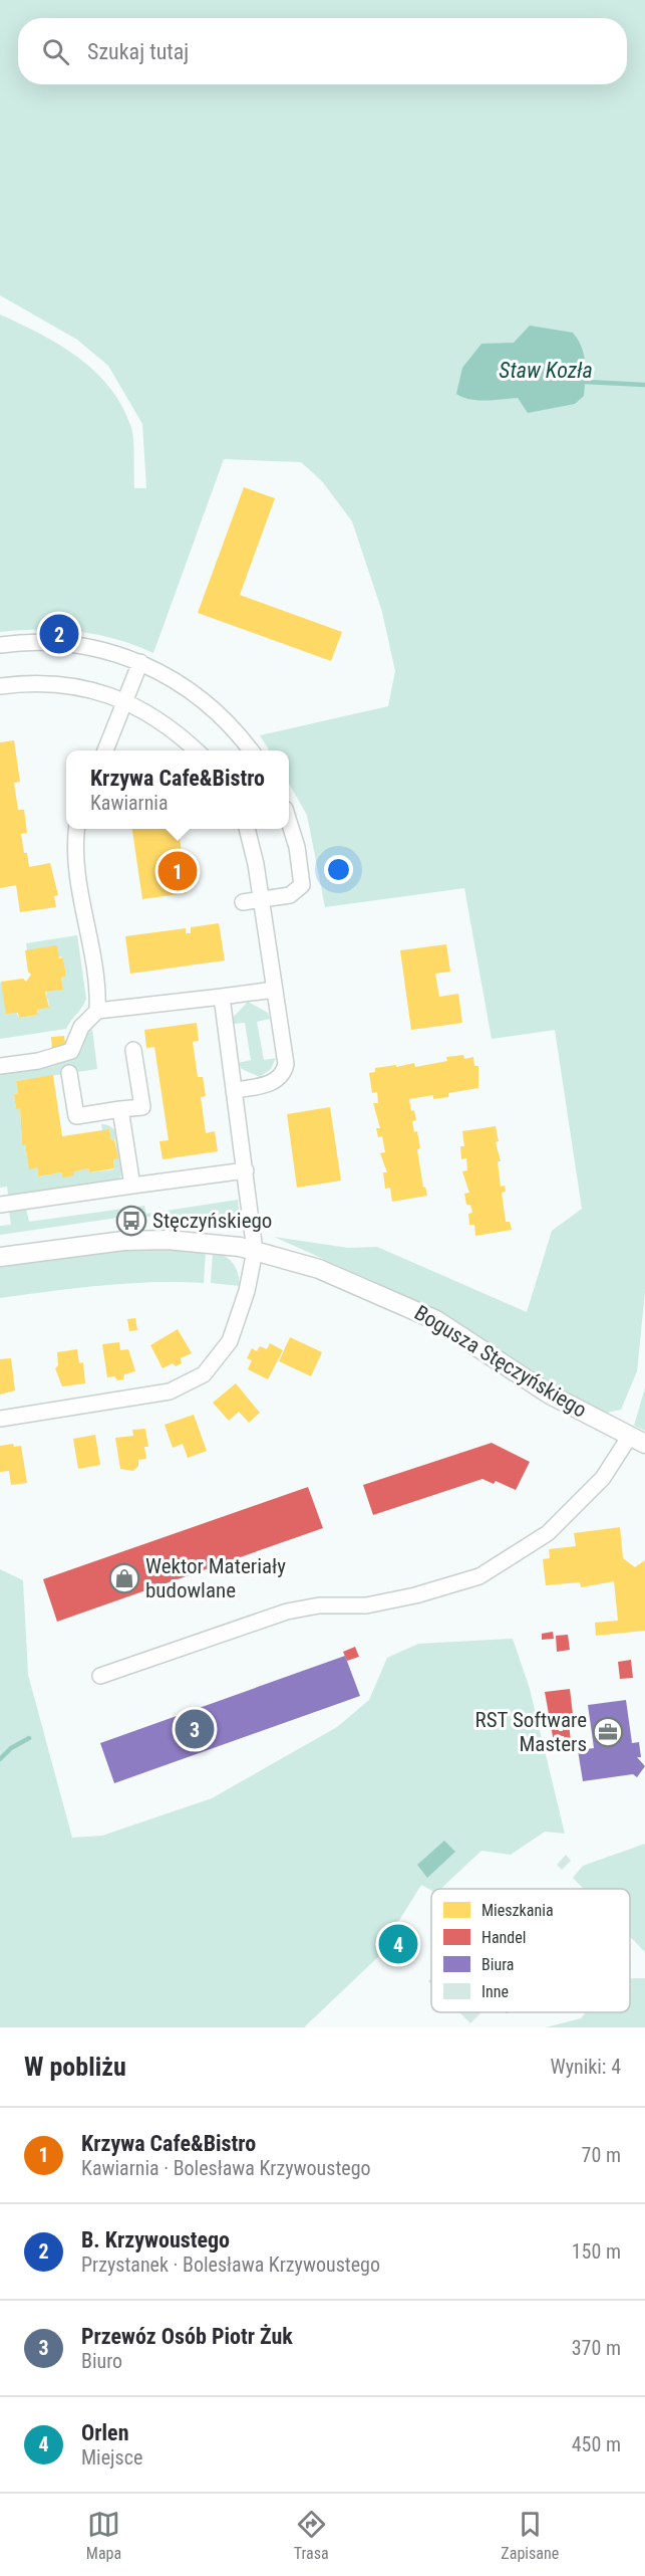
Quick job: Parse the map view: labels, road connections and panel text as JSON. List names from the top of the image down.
{
  "streets": {
    "street": ["Bogusza Stęczyńskiego"]
  },
  "water": ["Staw Kozła"],
  "places": {
    "bus stop": ["Stęczyńskiego"],
    "shop": ["Wektor Materiały budowlane"],
    "office": ["RST Software Masters"]
  },
  "legend": [
    "Mieszkania",
    "Handel",
    "Biura",
    "Inne"
  ],
  "page": {
    "search": "Szukaj tutaj",
    "pins": [
      "2",
      "1",
      "3",
      "4"
    ],
    "popup": ["Krzywa Cafe&Bistro", "Kawiarnia"],
    "heading": ["W pobliżu", "Wyniki: 4"],
    "list": [
      {
        "mark": "1",
        "name": "Krzywa Cafe&Bistro",
        "note": "Kawiarnia · Bolesława Krzywoustego",
        "value": "70 m"
      },
      {
        "mark": "2",
        "name": "B. Krzywoustego",
        "note": "Przystanek · Bolesława Krzywoustego",
        "value": "150 m"
      },
      {
        "mark": "3",
        "name": "Przewóz Osób Piotr Żuk",
        "note": "Biuro",
        "value": "370 m"
      },
      {
        "mark": "4",
        "name": "Orlen",
        "note": "Miejsce",
        "value": "450 m"
      }
    ],
    "nav": ["Mapa", "Trasa", "Zapisane"]
  }
}
